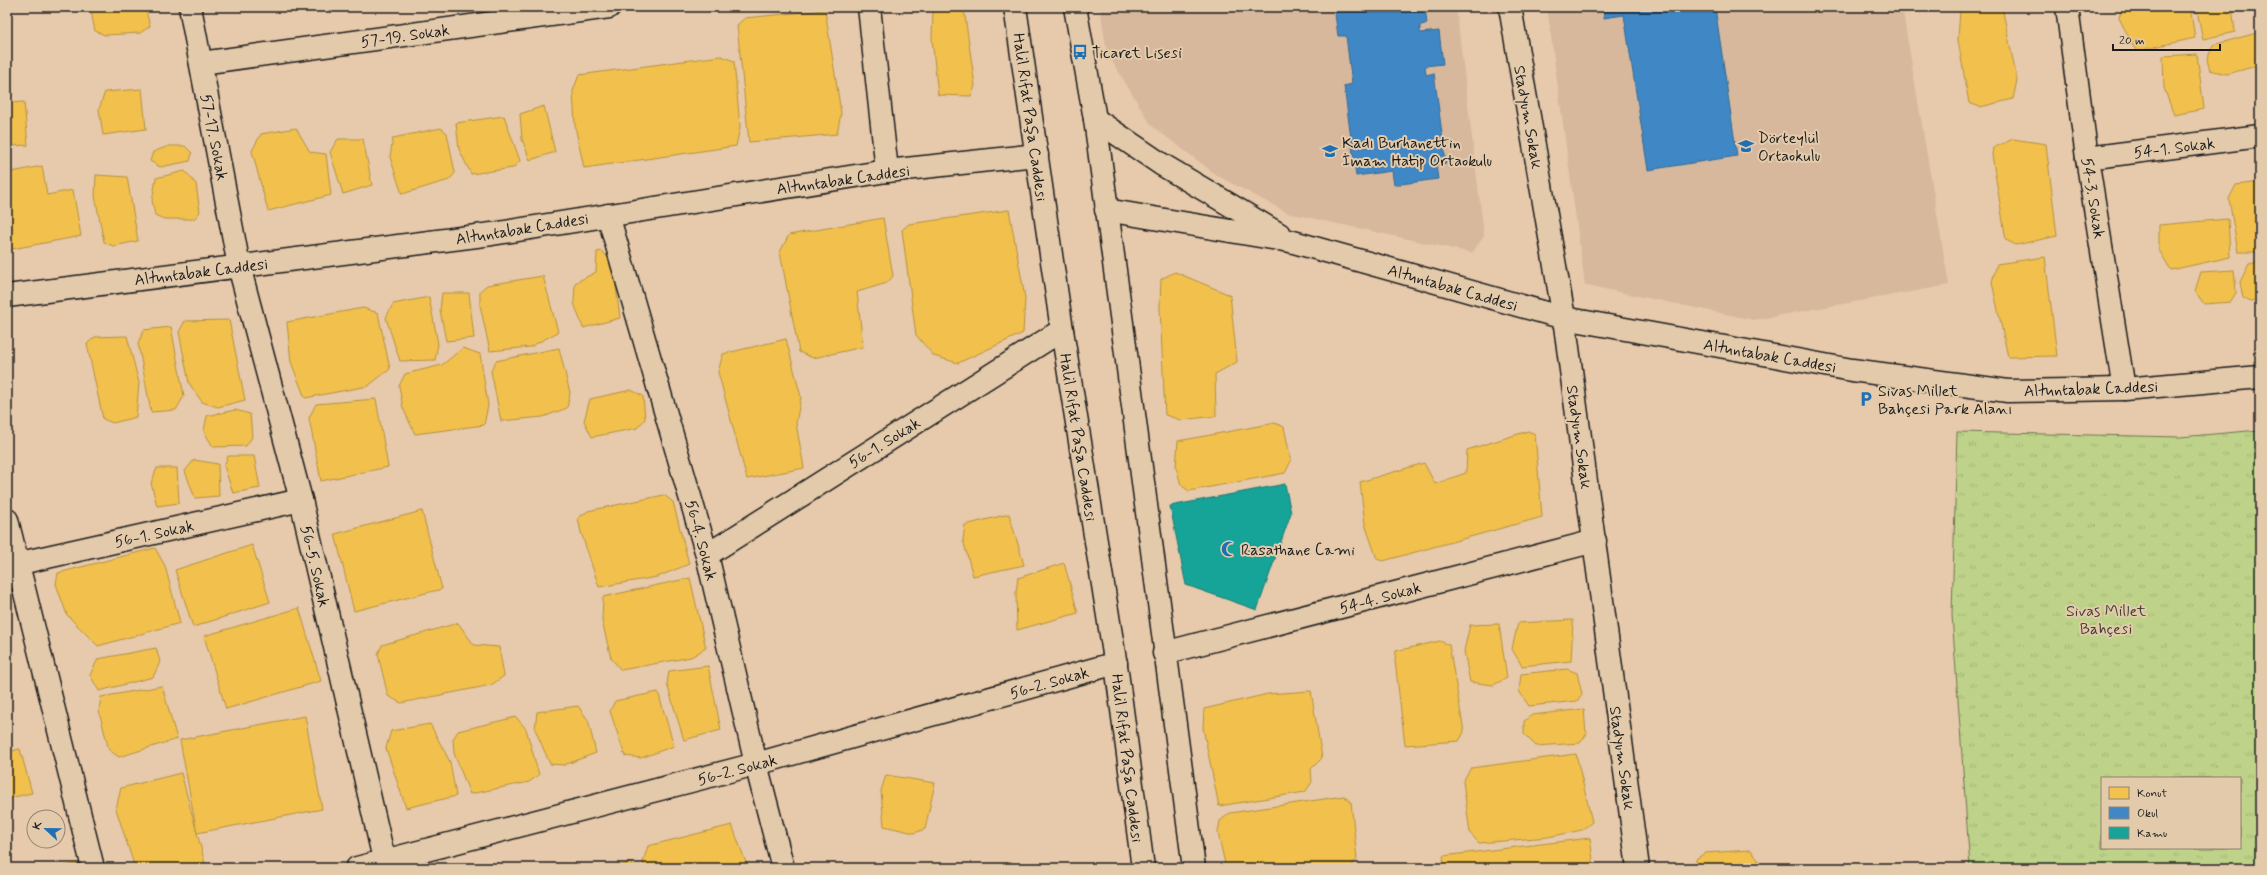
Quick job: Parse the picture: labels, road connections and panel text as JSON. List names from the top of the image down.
{
  "streets": {
    "street": [
      "57-19. Sokak",
      "Halil Rıfat Paşa Caddesi",
      "Stadyum Sokak",
      "57-17. Sokak",
      "54-1. Sokak",
      "Altuntabak Caddesi",
      "54-3. Sokak",
      "56-1. Sokak",
      "56-4. Sokak",
      "56-5. Sokak",
      "54-4. Sokak",
      "56-2. Sokak"
    ]
  },
  "crossings": [
    ["57-19. Sokak", "57-17. Sokak"],
    ["Halil Rıfat Paşa Caddesi", "Altuntabak Caddesi"],
    ["Halil Rıfat Paşa Caddesi", "56-1. Sokak"],
    ["Halil Rıfat Paşa Caddesi", "56-2. Sokak"],
    ["Stadyum Sokak", "Altuntabak Caddesi"],
    ["Stadyum Sokak", "54-4. Sokak"],
    ["57-17. Sokak", "Altuntabak Caddesi"],
    ["57-17. Sokak", "56-5. Sokak"],
    ["54-1. Sokak", "54-3. Sokak"],
    ["Altuntabak Caddesi", "54-3. Sokak"],
    ["Altuntabak Caddesi", "56-4. Sokak"],
    ["Altuntabak Caddesi", "56-5. Sokak"],
    ["56-1. Sokak", "56-4. Sokak"],
    ["56-1. Sokak", "56-5. Sokak"],
    ["56-4. Sokak", "56-2. Sokak"],
    ["56-5. Sokak", "56-2. Sokak"]
  ],
  "parks": ["Sivas Millet Bahçesi"],
  "places": {
    "bus stop": ["Ticaret Lisesi"],
    "school or university": ["Dörteylül Ortaokulu", "Kadı Burhanettin İmam Hatip Ortaokulu"],
    "parking": ["Sivas Millet Bahçesi Park Alanı"],
    "mosque": ["Rasathane Cami"]
  },
  "legend": ["Konut", "Okul", "Kamu"],
  "scale_bar": "20 m",
  "north": "left"
}
